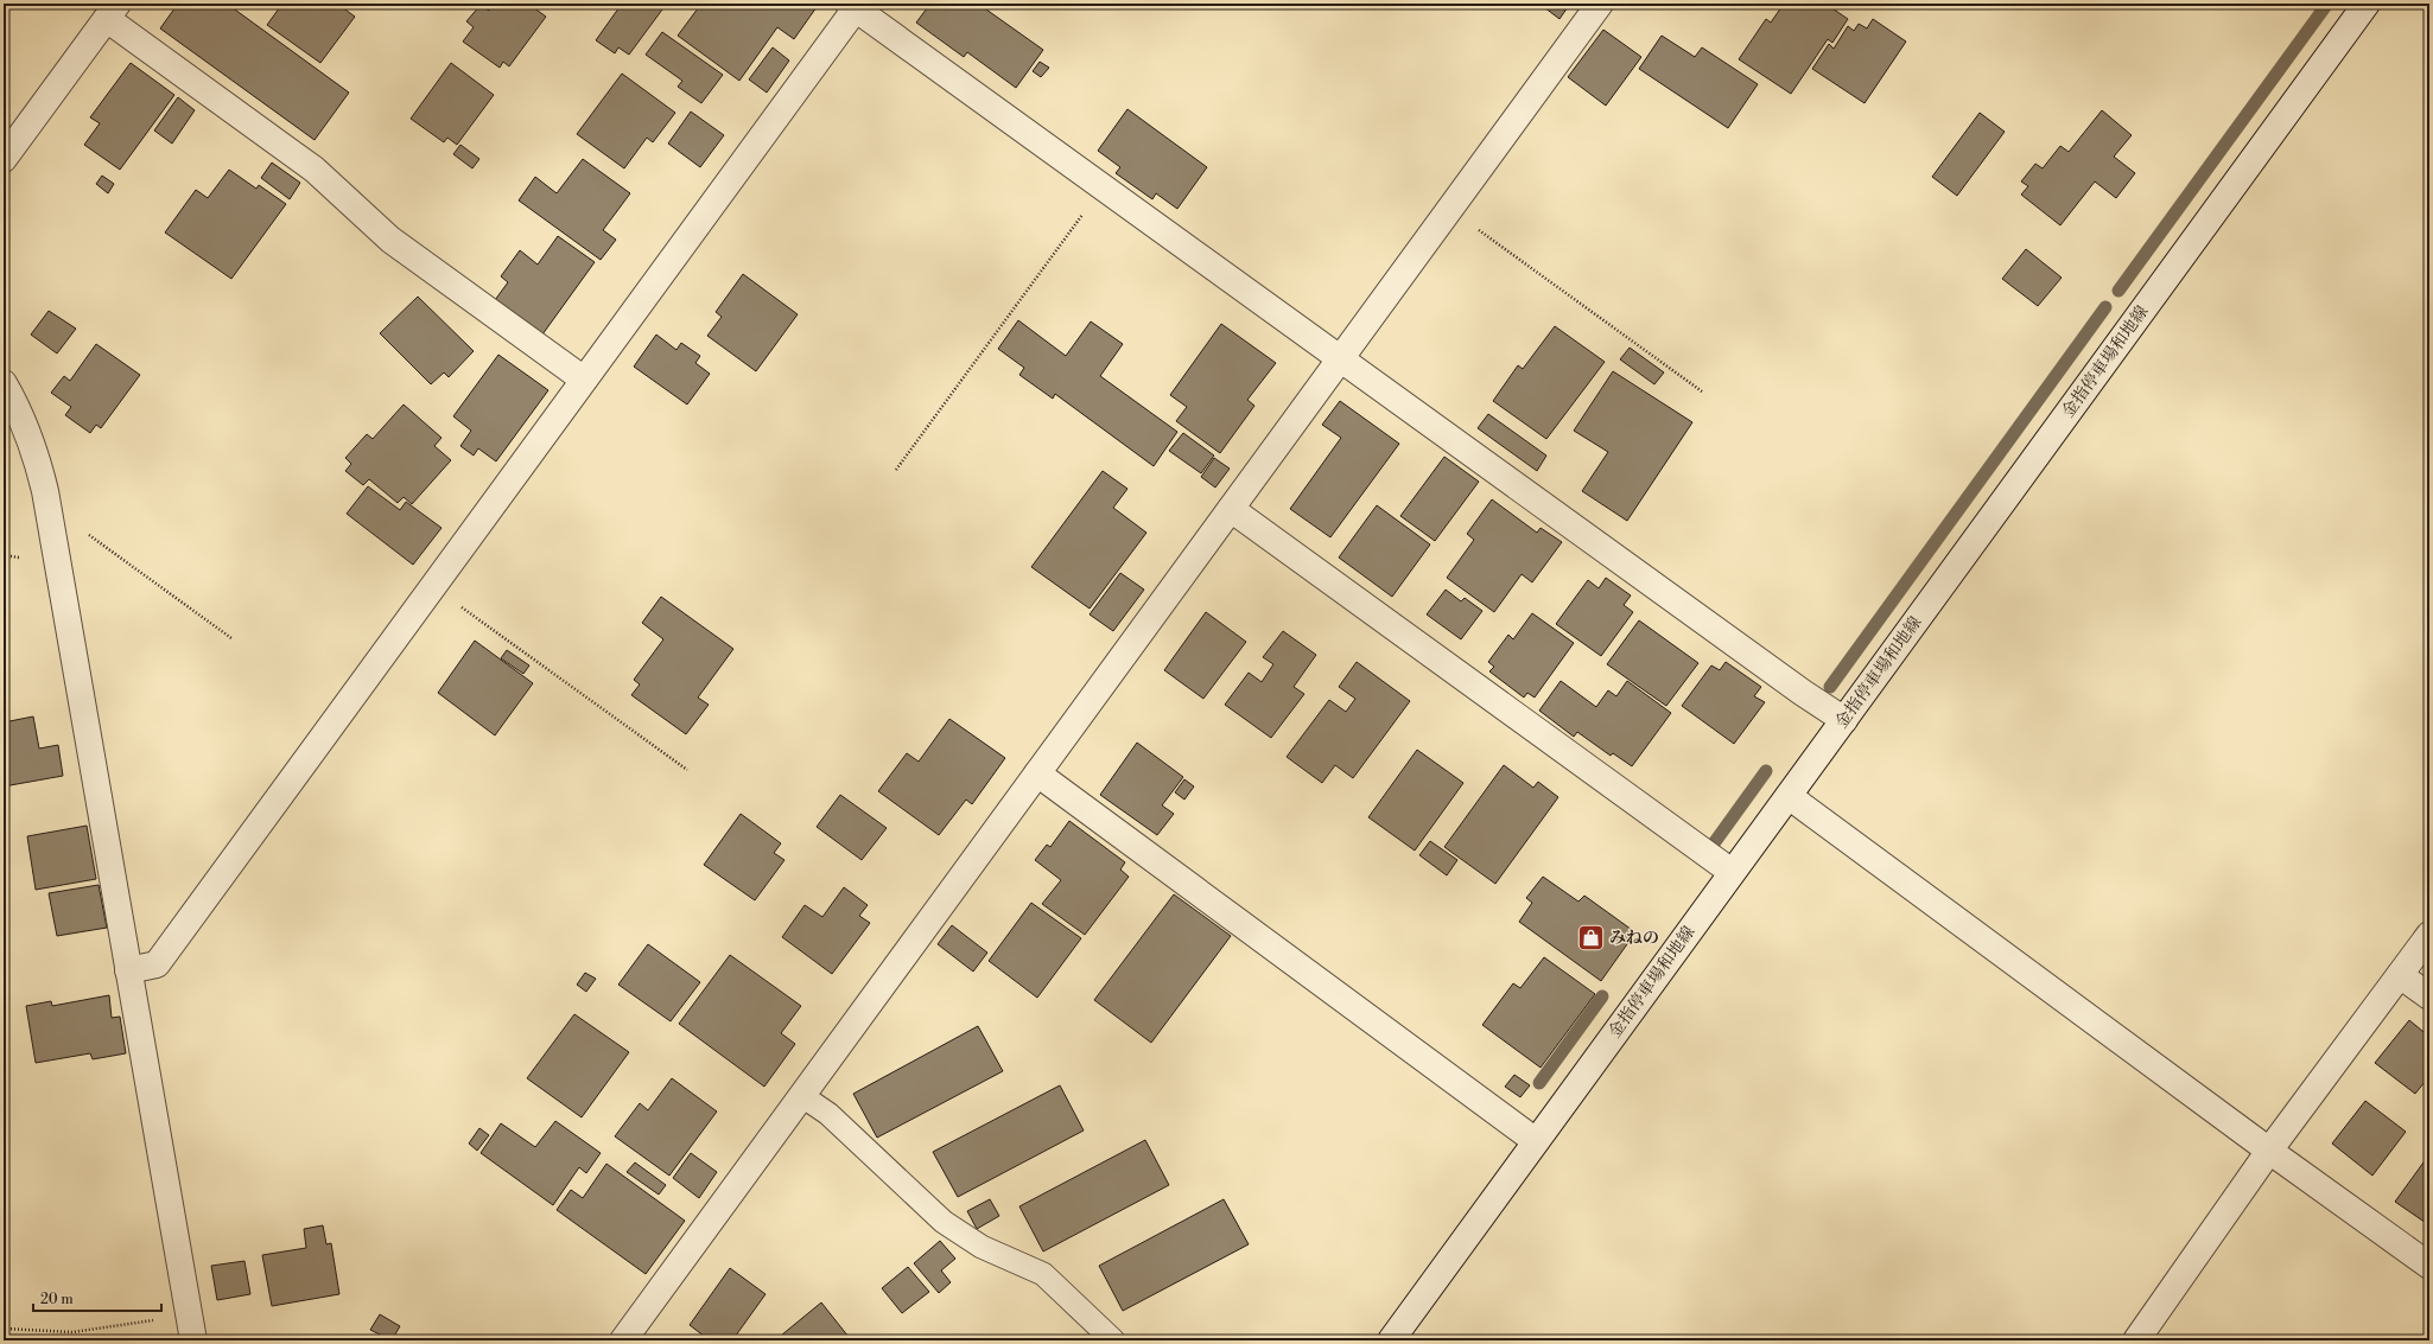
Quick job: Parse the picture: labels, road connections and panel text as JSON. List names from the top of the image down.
{
  "streets": {
    "street": ["金指停車場和地線"]
  },
  "places": {
    "shop": ["みねの"]
  },
  "scale_bar": "20 m"
}
